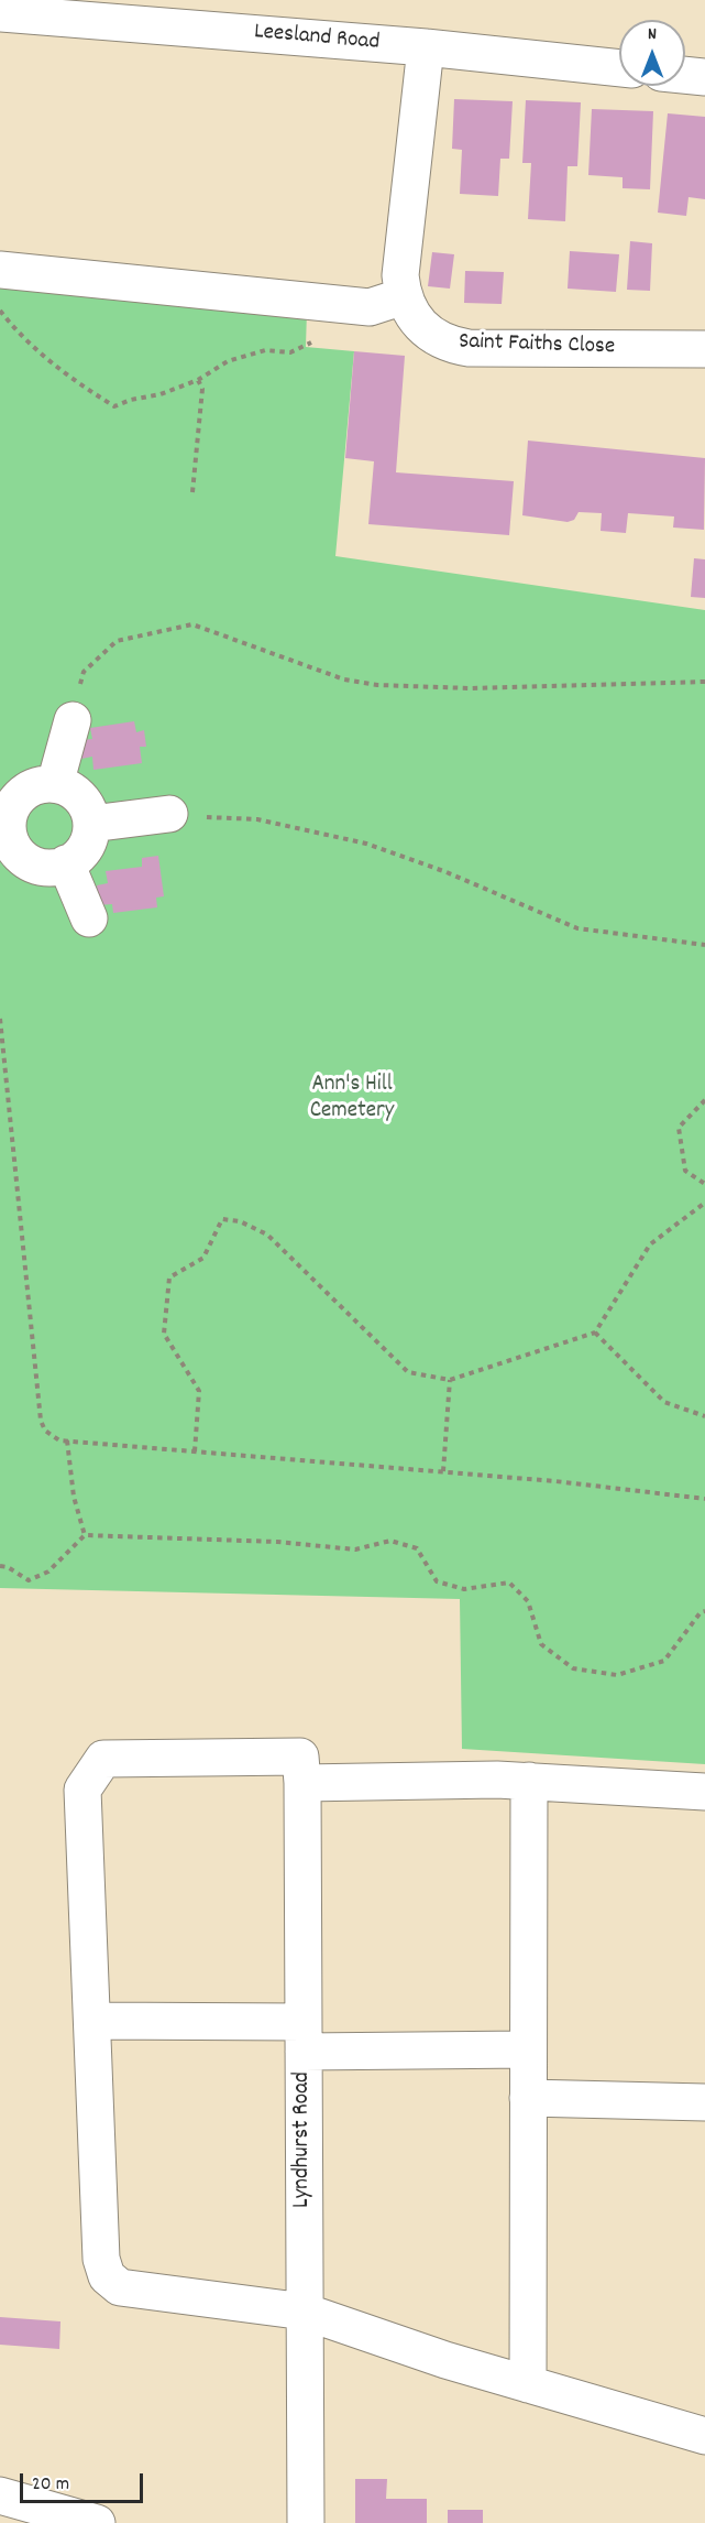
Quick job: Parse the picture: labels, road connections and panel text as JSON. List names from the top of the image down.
{
  "streets": {
    "street": ["Leesland Road", "Saint Faiths Close", "Lyndhurst Road"]
  },
  "crossings": [
    ["Leesland Road", "Saint Faiths Close"]
  ],
  "parks": ["Ann's Hill Cemetery"],
  "scale_bar": "20 m",
  "north": "top"
}
